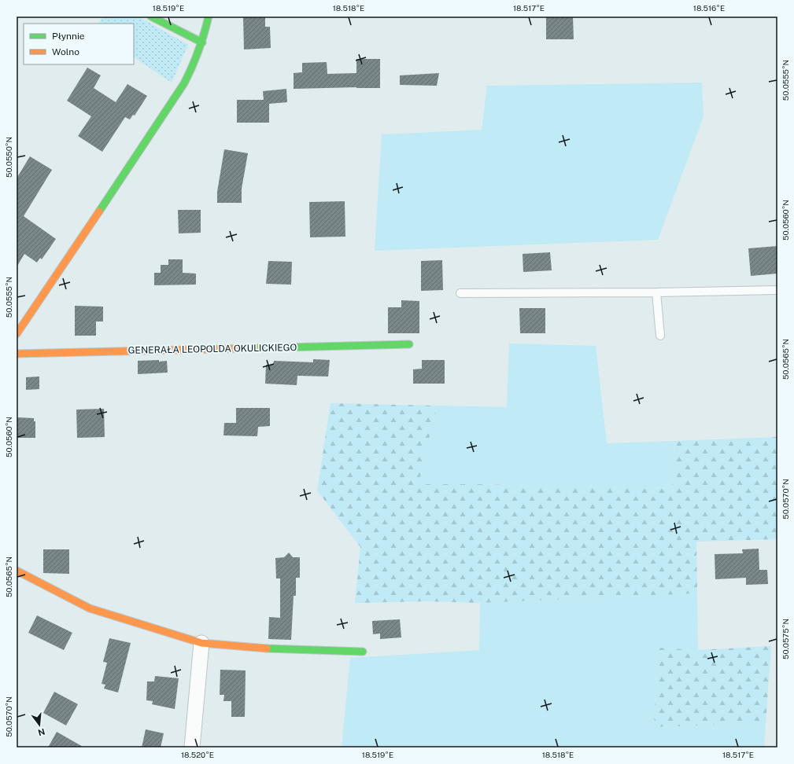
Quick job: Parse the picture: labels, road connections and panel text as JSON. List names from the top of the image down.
{
  "streets": {
    "street": ["GENERAŁA LEOPOLDA OKULICKIEGO"]
  },
  "legend": ["Płynnie", "Wolno"],
  "north": "bottom",
  "coordinates": [
    "18.519°E",
    "18.518°E",
    "18.517°E",
    "18.516°E",
    "50.0555°N",
    "50.0550°N",
    "50.0560°N",
    "50.0565°N",
    "50.0570°N",
    "50.0575°N",
    "18.520°E"
  ]
}
